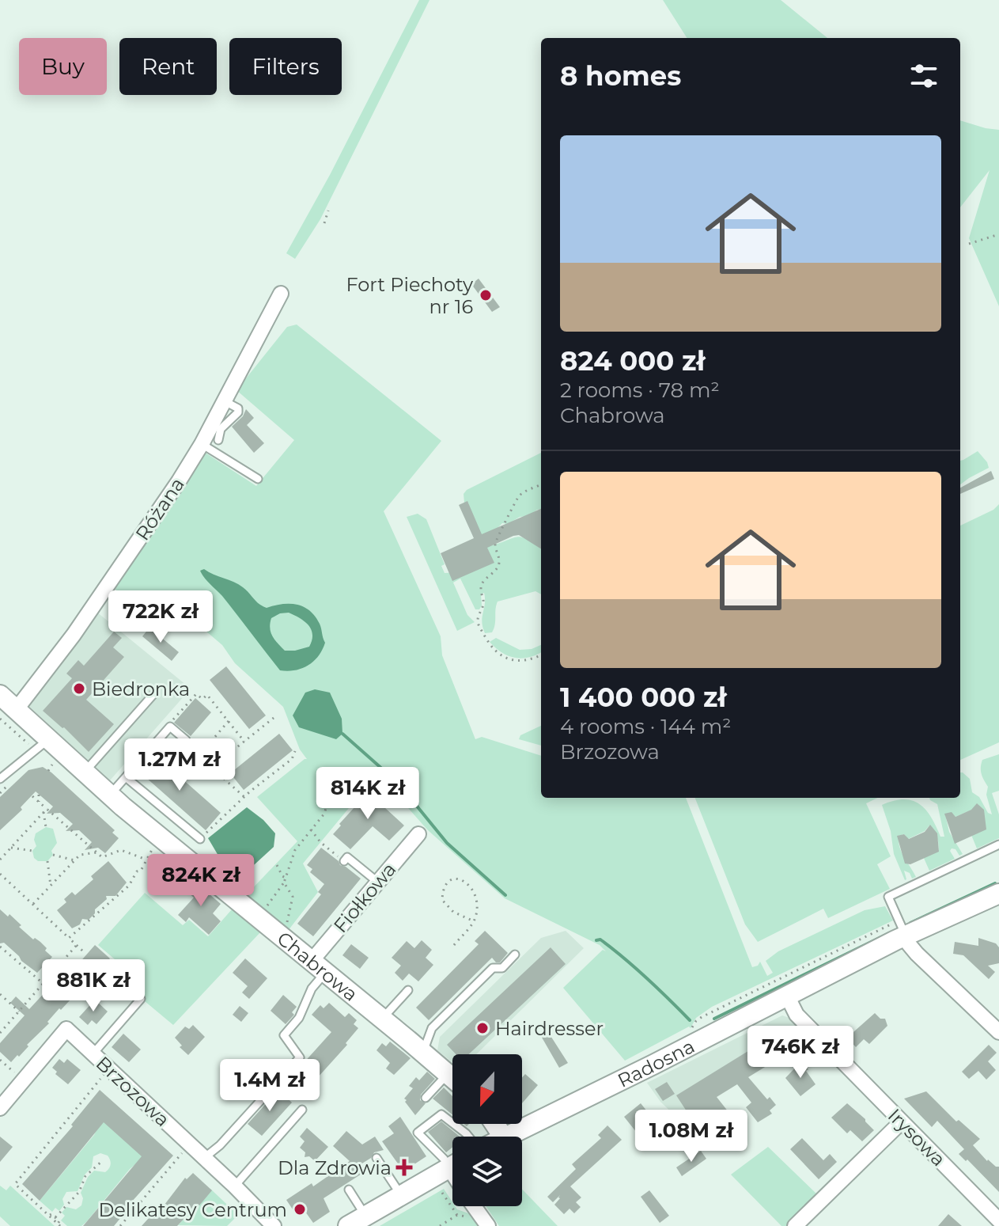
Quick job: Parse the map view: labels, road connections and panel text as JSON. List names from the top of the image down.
{
  "streets": {
    "street": [
      "Różana",
      "Fiołkowa",
      "Chabrowa",
      "Radosna",
      "Brzozowa",
      "Irysowa"
    ]
  },
  "crossings": [
    ["Różana", "Chabrowa"],
    ["Fiołkowa", "Chabrowa"],
    ["Radosna", "Irysowa"]
  ],
  "places": {
    "other": [
      "Fort Piechoty nr 16",
      "Biedronka",
      "Hairdresser",
      "Delikatesy Centrum"
    ],
    "health": ["Dla Zdrowia"]
  },
  "north": "bottom",
  "page": {
    "chip": ["Buy", "Rent", "Filters"],
    "heading": "8 homes",
    "list": [
      {
        "name": "824 000 zł",
        "note": "2 rooms · 78 m² · Chabrowa"
      },
      {
        "name": "1 400 000 zł",
        "note": "4 rooms · 144 m² · Brzozowa"
      }
    ],
    "price": [
      "722K zł",
      "1.27M zł",
      "814K zł",
      "824K zł",
      "881K zł",
      "746K zł",
      "1.4M zł",
      "1.08M zł"
    ]
  }
}
